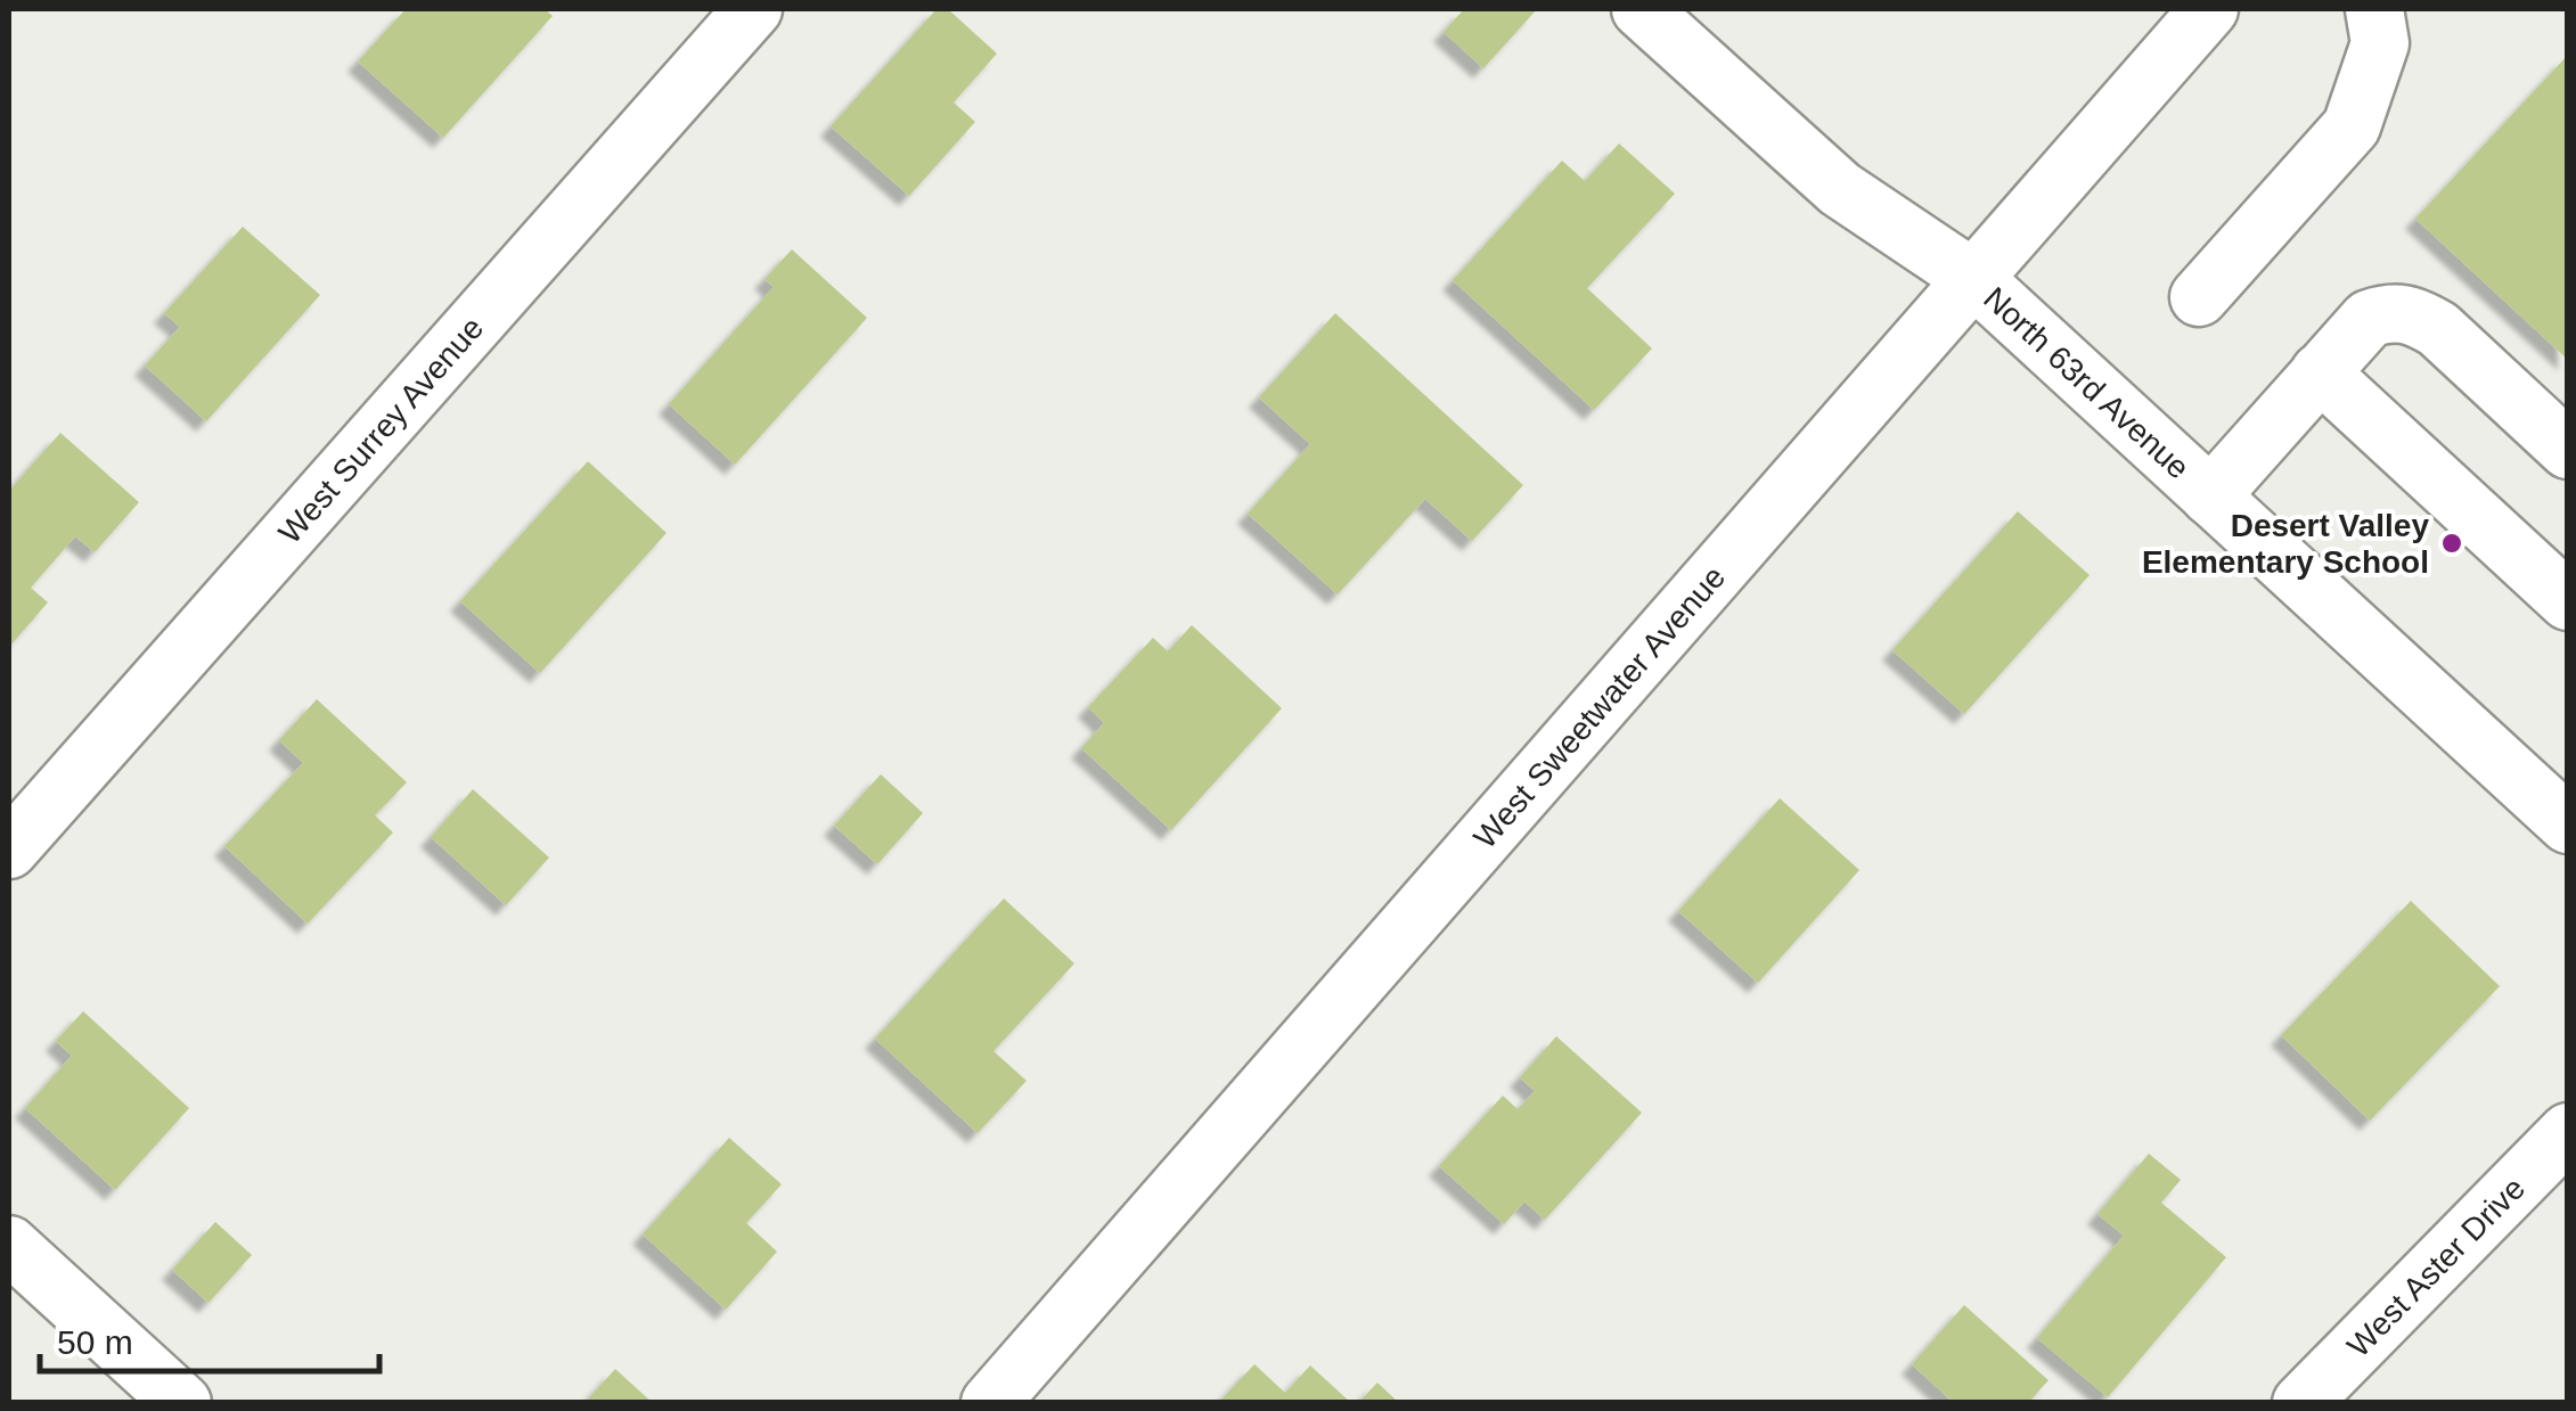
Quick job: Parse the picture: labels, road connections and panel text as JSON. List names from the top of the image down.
{
  "streets": {
    "street": [
      "North 63rd Avenue",
      "West Surrey Avenue",
      "West Sweetwater Avenue",
      "West Aster Drive"
    ]
  },
  "crossings": [
    ["North 63rd Avenue", "West Sweetwater Avenue"]
  ],
  "places": ["Desert Valley Elementary School"],
  "scale_bar": "50 m"
}
